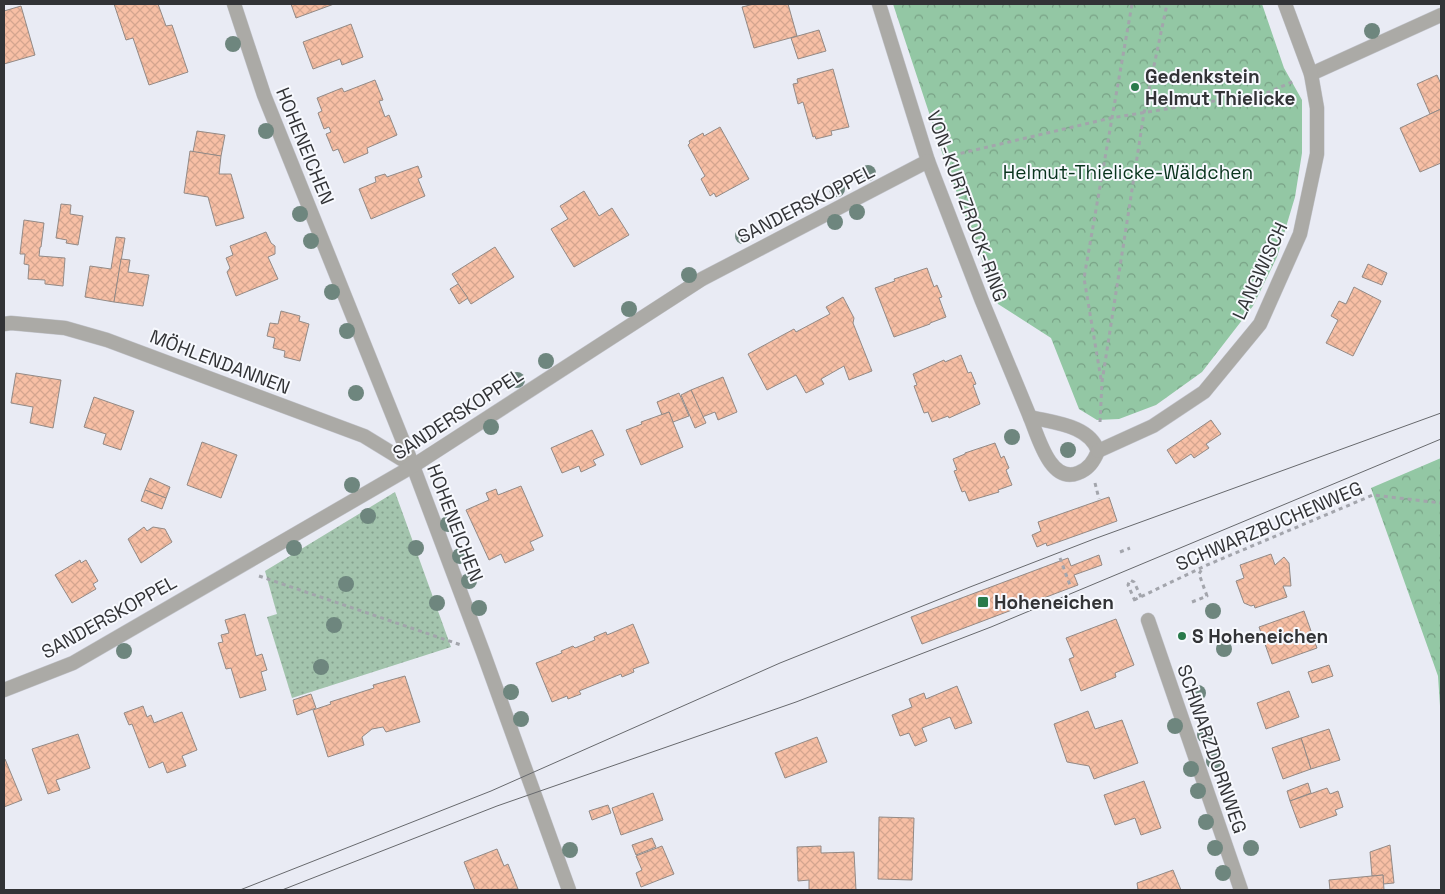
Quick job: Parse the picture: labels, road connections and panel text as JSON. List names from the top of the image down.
{
  "streets": {
    "street": [
      "HOHENEICHEN",
      "SANDERSKOPPEL",
      "VON-KURTZROCK-RING",
      "LANGWISCH",
      "MÖHLENDANNEN",
      "SCHWARZDORNWEG"
    ],
    "path": ["SCHWARZBUCHENWEG"]
  },
  "crossings": [
    ["HOHENEICHEN", "SANDERSKOPPEL"],
    ["HOHENEICHEN", "MÖHLENDANNEN"],
    ["SANDERSKOPPEL", "VON-KURTZROCK-RING"],
    ["SANDERSKOPPEL", "MÖHLENDANNEN"],
    ["VON-KURTZROCK-RING", "LANGWISCH"]
  ],
  "parks": ["Helmut-Thielicke-Wäldchen"],
  "places": {
    "other": ["Gedenkstein Helmut Thielicke", "S Hoheneichen"],
    "transit": ["Hoheneichen"]
  }
}
